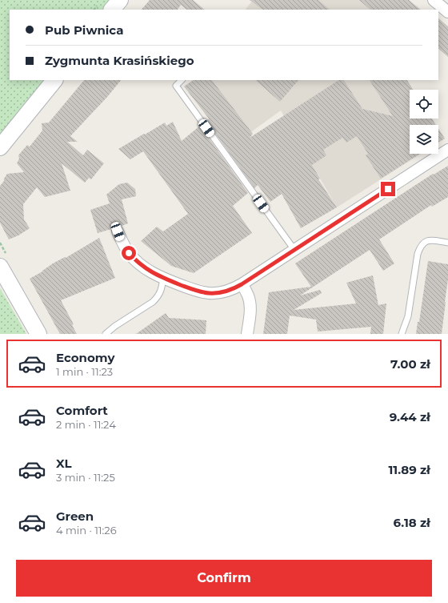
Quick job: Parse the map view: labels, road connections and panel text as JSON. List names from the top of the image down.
{
  "page": {
    "banner": ["Pub Piwnica", "Zygmunta Krasińskiego"],
    "list": [
      {
        "name": "Economy",
        "note": "1 min · 11:23",
        "value": "7.00 zł"
      },
      {
        "name": "Comfort",
        "note": "2 min · 11:24",
        "value": "9.44 zł"
      },
      {
        "name": "XL",
        "note": "3 min · 11:25",
        "value": "11.89 zł"
      },
      {
        "name": "Green",
        "note": "4 min · 11:26",
        "value": "6.18 zł"
      }
    ],
    "buttons": "Confirm"
  }
}
